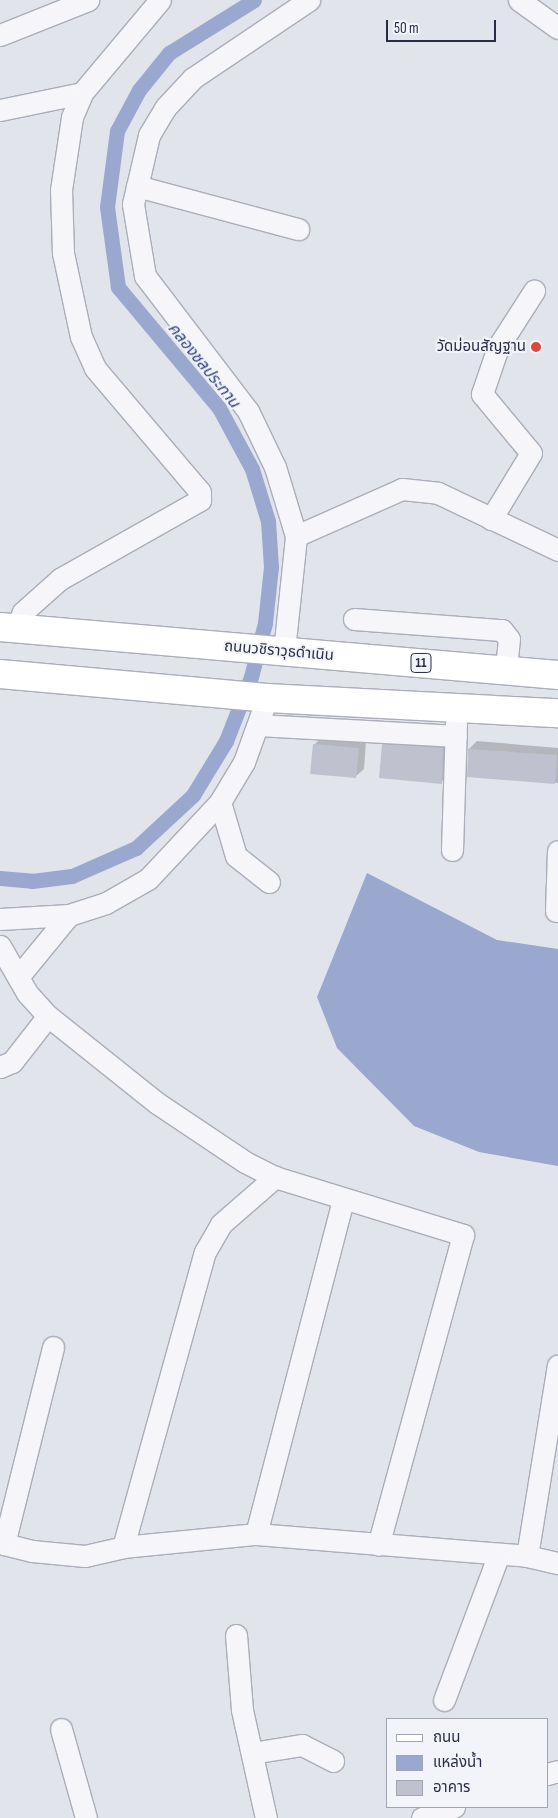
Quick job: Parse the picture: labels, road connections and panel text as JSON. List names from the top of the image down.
{
  "streets": {
    "main road": ["ถนนวชิราวุธดำเนิน", "11"]
  },
  "water": ["คลองชลประทาน"],
  "places": ["วัดม่อนสัญฐาน"],
  "legend": ["ถนน", "แหล่งน้ำ", "อาคาร"],
  "scale_bar": "50 m"
}
